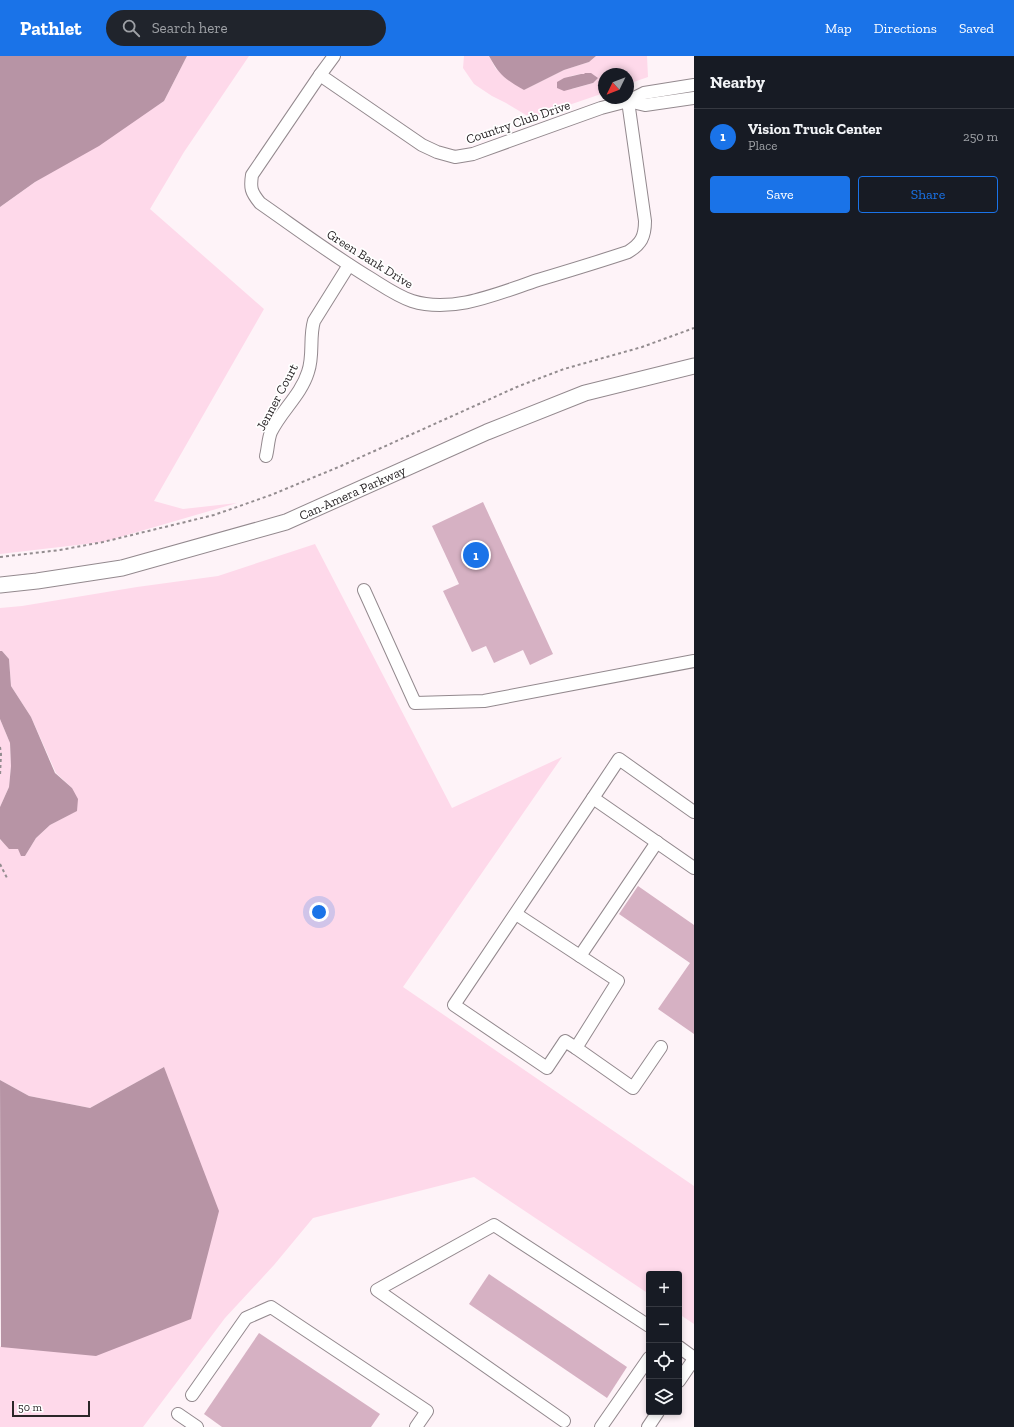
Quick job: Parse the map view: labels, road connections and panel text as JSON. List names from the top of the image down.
{
  "streets": {
    "main road": ["Can-Amera Parkway"],
    "street": ["Country Club Drive", "Green Bank Drive", "Jenner Court"]
  },
  "crossings": [
    ["Country Club Drive", "Green Bank Drive"],
    ["Green Bank Drive", "Jenner Court"]
  ],
  "scale_bar": "50 m",
  "north": "bottom left",
  "page": {
    "header": "Pathlet",
    "search": "Search here",
    "nav": ["Map", "Directions", "Saved"],
    "heading": "Nearby",
    "list": [
      {
        "mark": "1",
        "name": "Vision Truck Center",
        "note": "Place",
        "value": "250 m"
      }
    ],
    "buttons": ["Save", "Share"],
    "pins": "1",
    "map_buttons": ["+", "−"],
    "scale": "50 m"
  }
}
